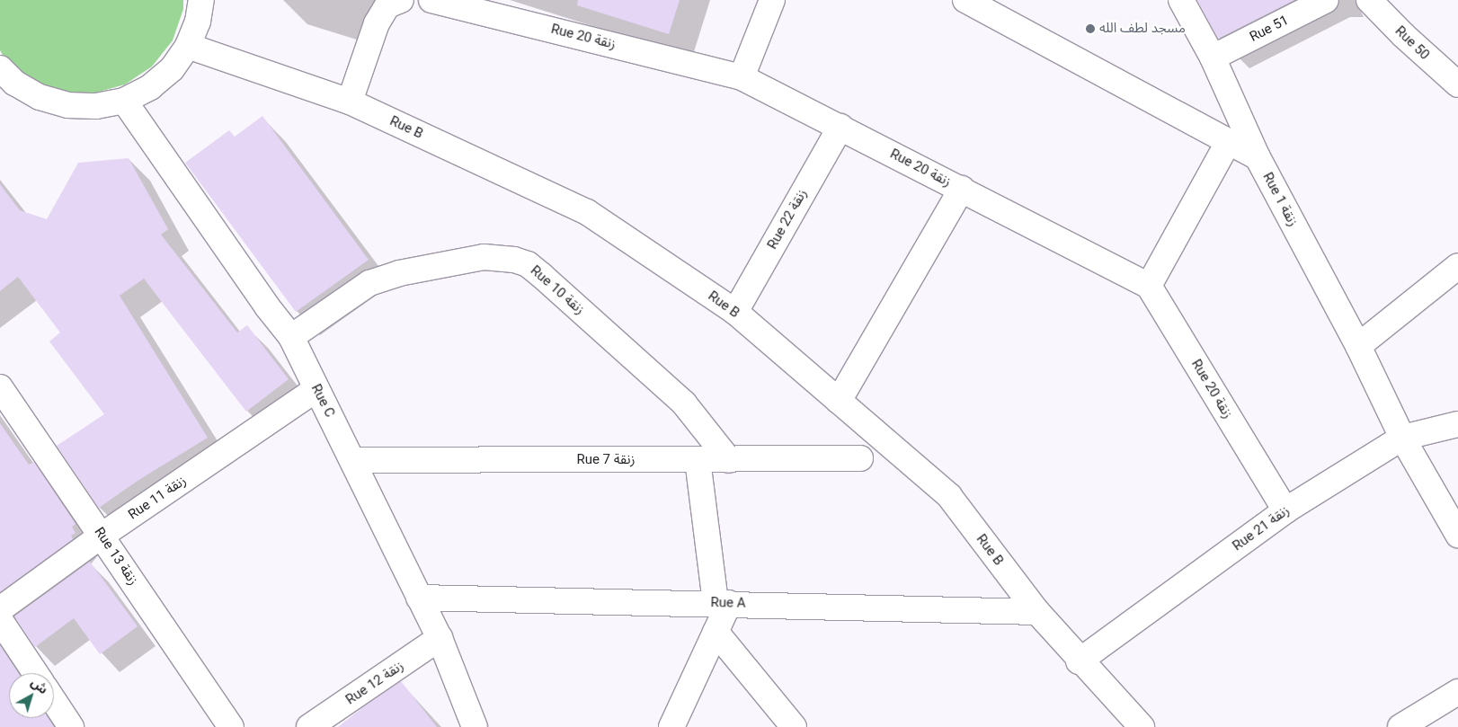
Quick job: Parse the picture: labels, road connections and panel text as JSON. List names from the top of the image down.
{
  "streets": {
    "street": [
      "Rue 51",
      "Rue 20 زنقة",
      "Rue 50",
      "Rue B",
      "Rue 1 زنقة",
      "Rue 22 زنقة",
      "Rue 10 زنقة",
      "Rue C",
      "Rue 7 زنقة",
      "Rue 11 زنقة",
      "Rue 21 زنقة",
      "Rue 13 زنقة",
      "Rue A",
      "Rue 12 زنقة"
    ]
  },
  "crossings": [
    ["Rue 20 زنقة", "Rue 22 زنقة"],
    ["Rue 20 زنقة", "Rue 21 زنقة"],
    ["Rue B", "Rue 22 زنقة"],
    ["Rue B", "Rue 21 زنقة"],
    ["Rue B", "Rue A"],
    ["Rue 1 زنقة", "Rue 21 زنقة"],
    ["Rue 10 زنقة", "Rue C"],
    ["Rue 10 زنقة", "Rue 7 زنقة"],
    ["Rue C", "Rue 7 زنقة"],
    ["Rue C", "Rue 11 زنقة"],
    ["Rue C", "Rue A"],
    ["Rue C", "Rue 12 زنقة"],
    ["Rue 11 زنقة", "Rue 13 زنقة"]
  ],
  "places": ["مسجد لطف الله"],
  "north": "top right"
}
